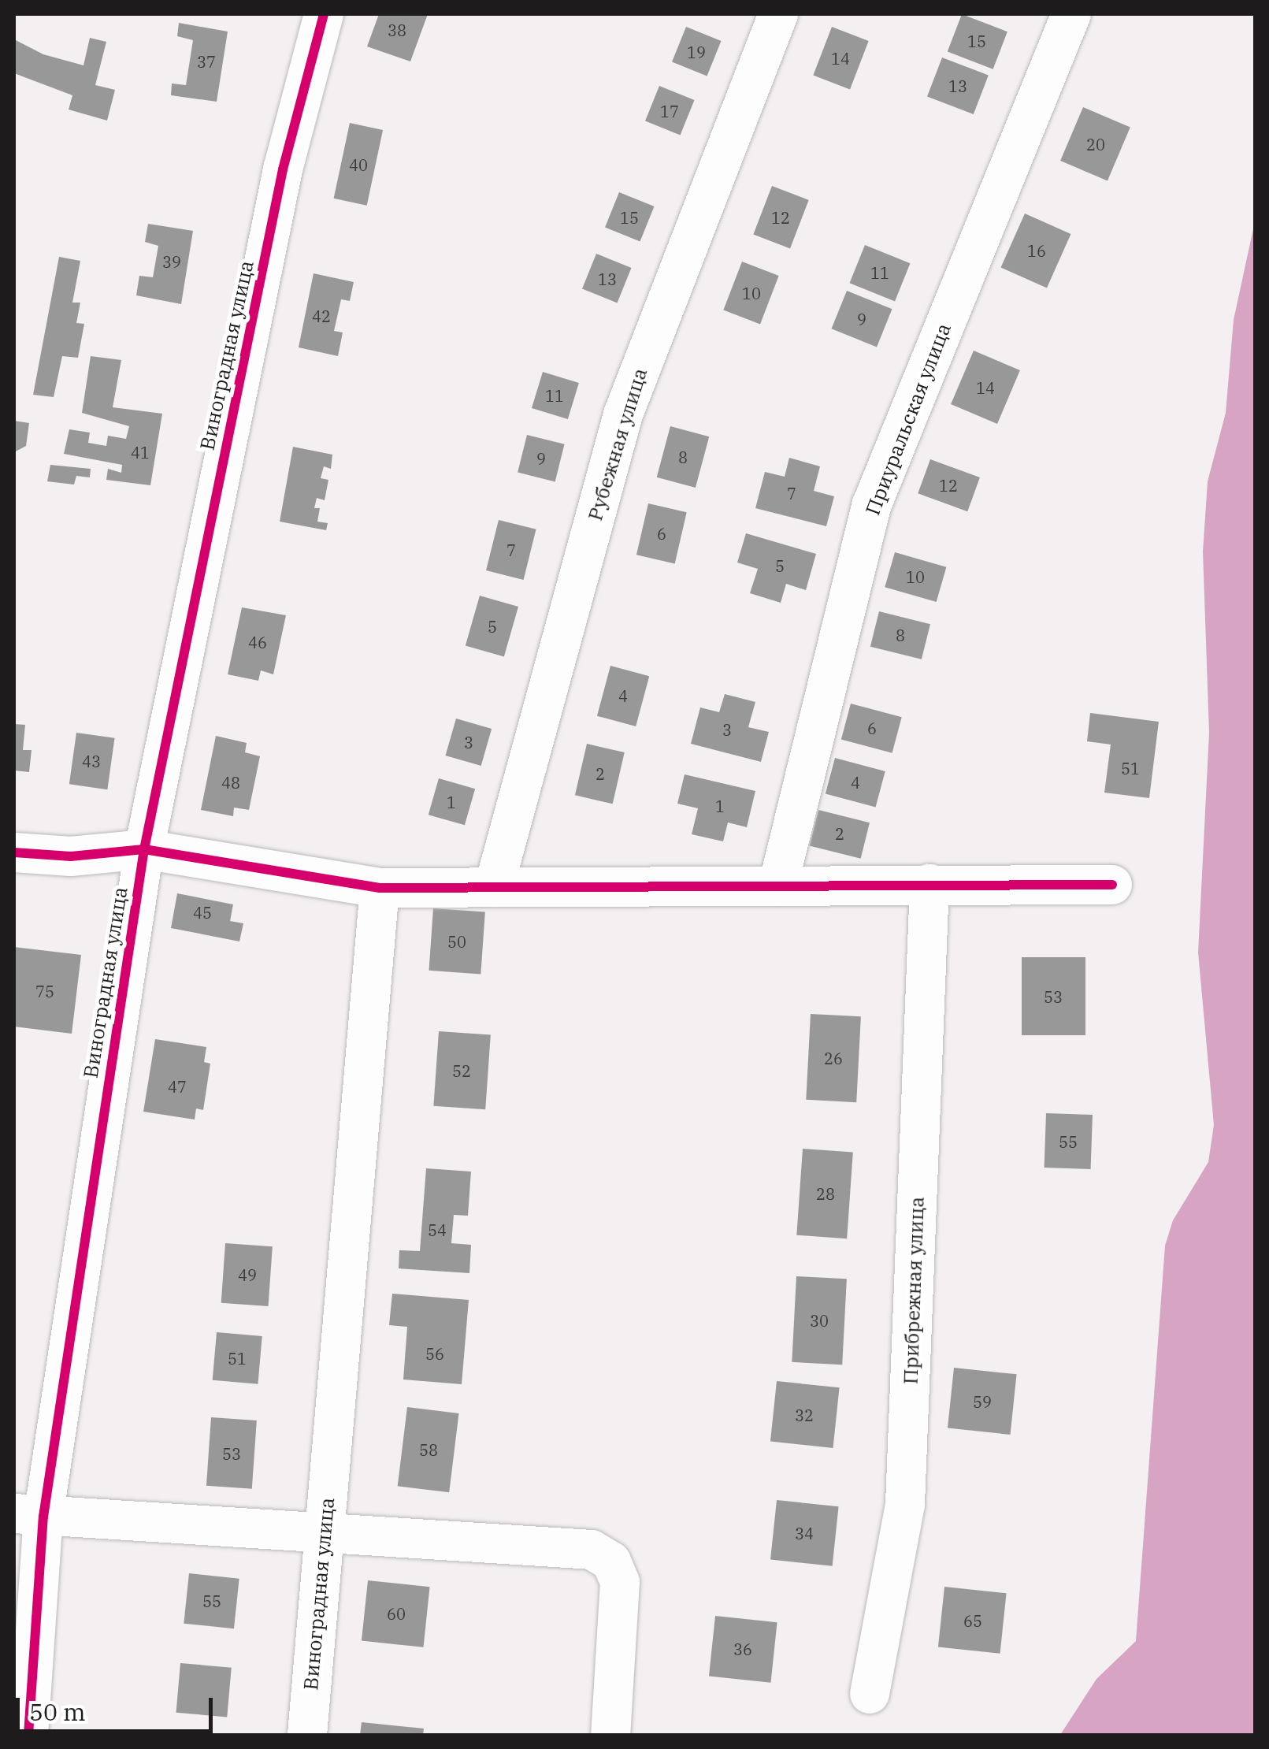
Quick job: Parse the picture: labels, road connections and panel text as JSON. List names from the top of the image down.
{
  "streets": {
    "street": [
      "Виноградная улица",
      "Приуральская улица",
      "Рубежная улица",
      "Прибрежная улица"
    ]
  },
  "house_numbers": [
    "38",
    "15",
    "19",
    "14",
    "37",
    "13",
    "17",
    "20",
    "40",
    "15",
    "12",
    "16",
    "39",
    "11",
    "13",
    "10",
    "42",
    "9",
    "14",
    "11",
    "41",
    "8",
    "9",
    "12",
    "7",
    "6",
    "7",
    "5",
    "10",
    "5",
    "8",
    "46",
    "4",
    "6",
    "3",
    "3",
    "43",
    "51",
    "2",
    "48",
    "4",
    "1",
    "1",
    "2",
    "45",
    "50",
    "75",
    "53",
    "26",
    "52",
    "47",
    "55",
    "28",
    "54",
    "49",
    "30",
    "56",
    "51",
    "59",
    "32",
    "58",
    "53",
    "34",
    "55",
    "60",
    "65",
    "36"
  ],
  "scale_bar": "50 m"
}
